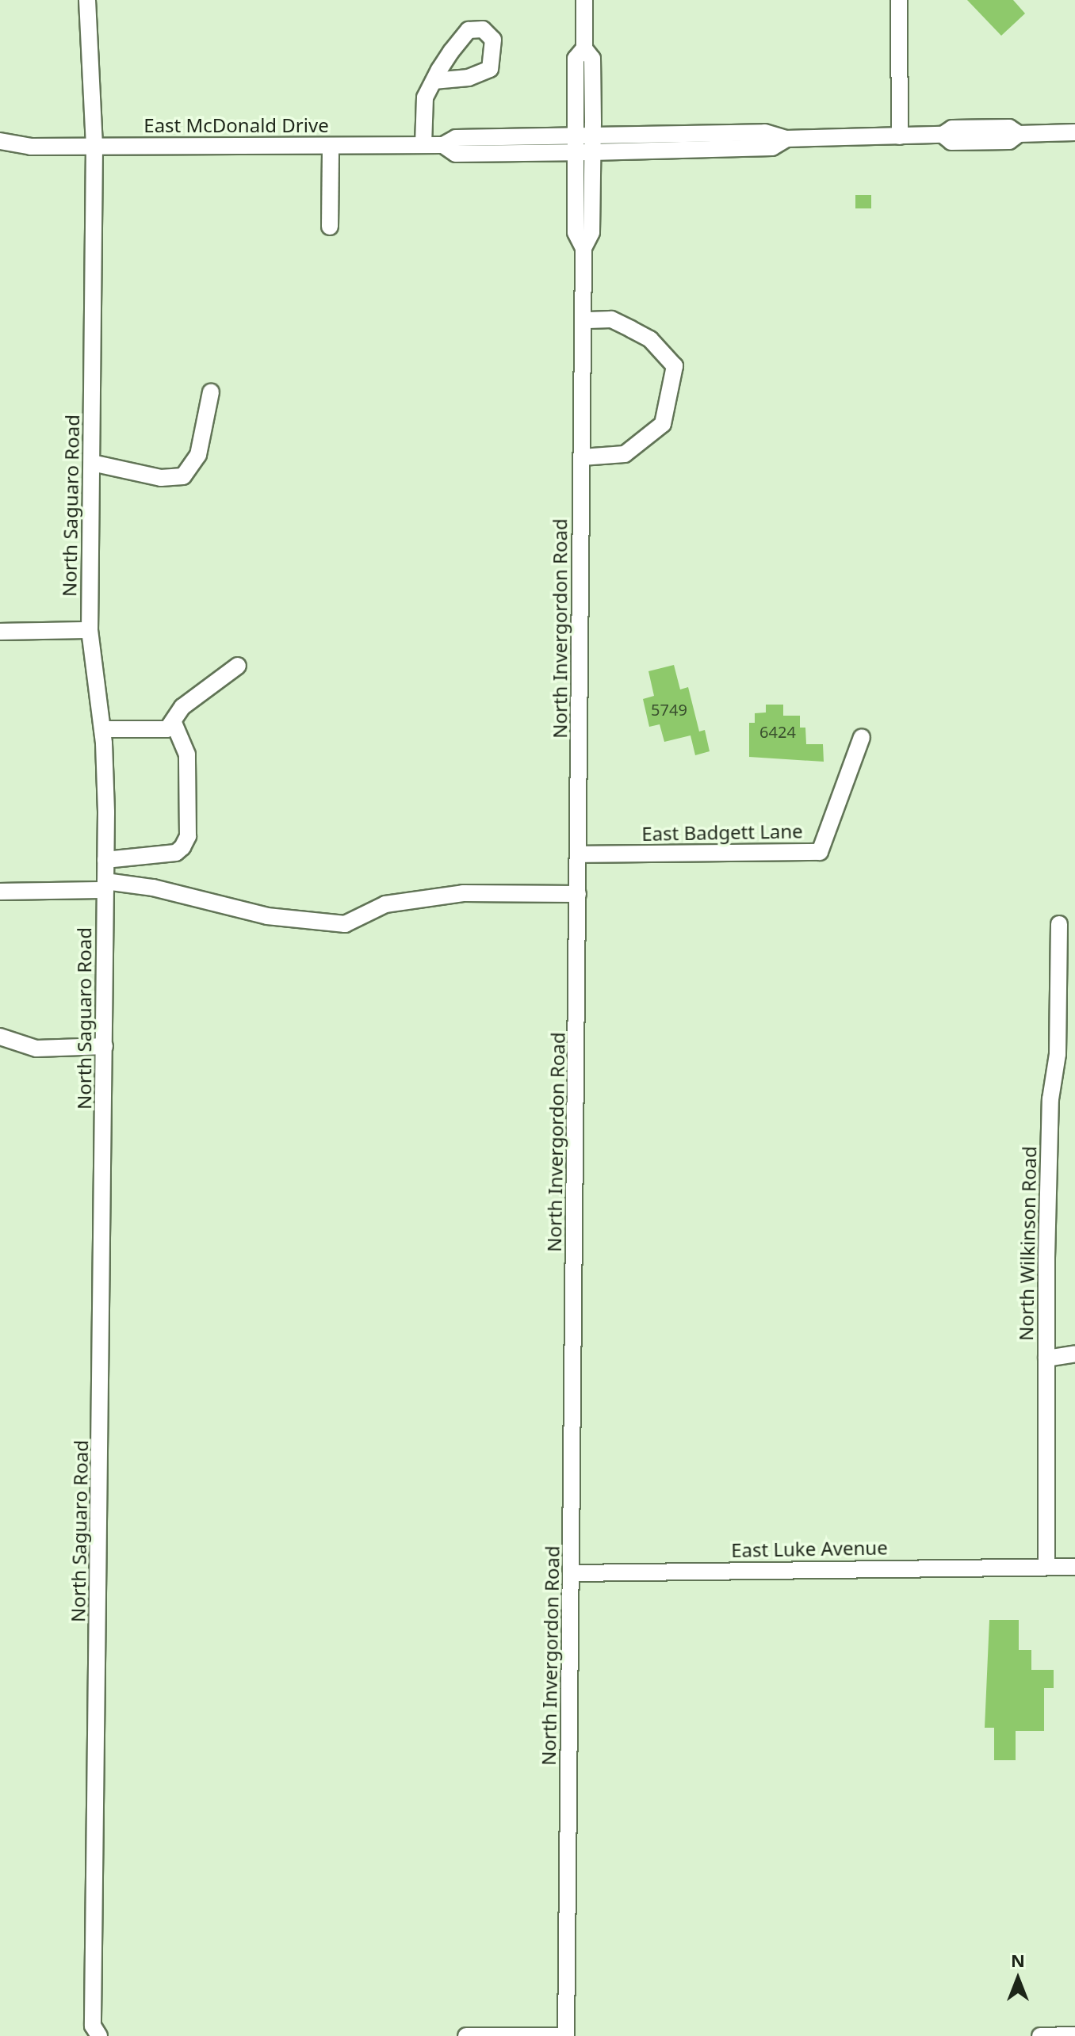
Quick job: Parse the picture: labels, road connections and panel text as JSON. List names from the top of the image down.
{
  "streets": {
    "street": [
      "East McDonald Drive",
      "North Saguaro Road",
      "North Invergordon Road",
      "East Badgett Lane",
      "North Wilkinson Road",
      "East Luke Avenue"
    ]
  },
  "crossings": [
    ["East McDonald Drive", "North Saguaro Road"],
    ["East McDonald Drive", "North Invergordon Road"],
    ["North Invergordon Road", "East Badgett Lane"],
    ["North Invergordon Road", "East Luke Avenue"],
    ["North Wilkinson Road", "East Luke Avenue"]
  ],
  "house_numbers": ["5749", "6424"],
  "north": "top"
}
